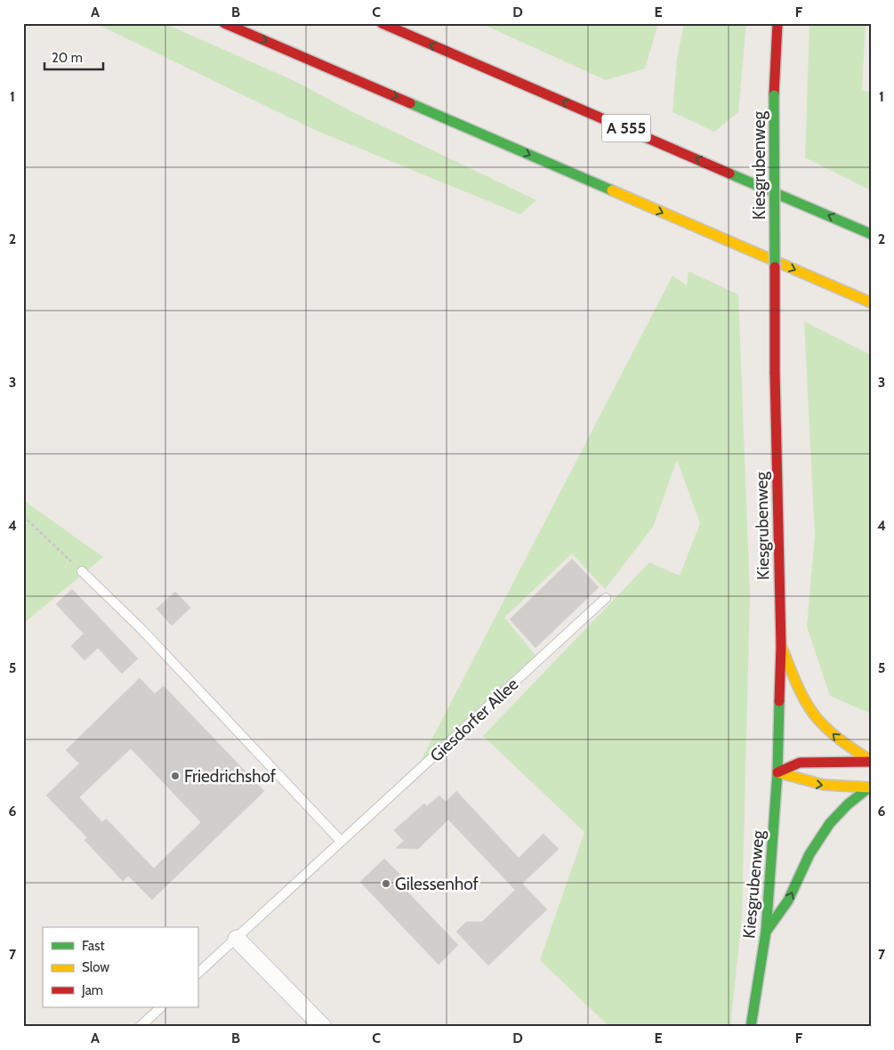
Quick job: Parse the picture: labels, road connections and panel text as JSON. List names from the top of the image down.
{
  "streets": {
    "main road": ["A 555", "Kiesgrubenweg"],
    "lane": ["Giesdorfer Allee"]
  },
  "places": ["Friedrichshof", "Gilessenhof"],
  "legend": ["Fast", "Slow", "Jam"],
  "scale_bar": "20 m",
  "grid": {
    "columns": [
      "A",
      "B",
      "C",
      "D",
      "E",
      "F"
    ],
    "rows": [
      "1",
      "2",
      "3",
      "4",
      "5",
      "6",
      "7"
    ]
  }
}
